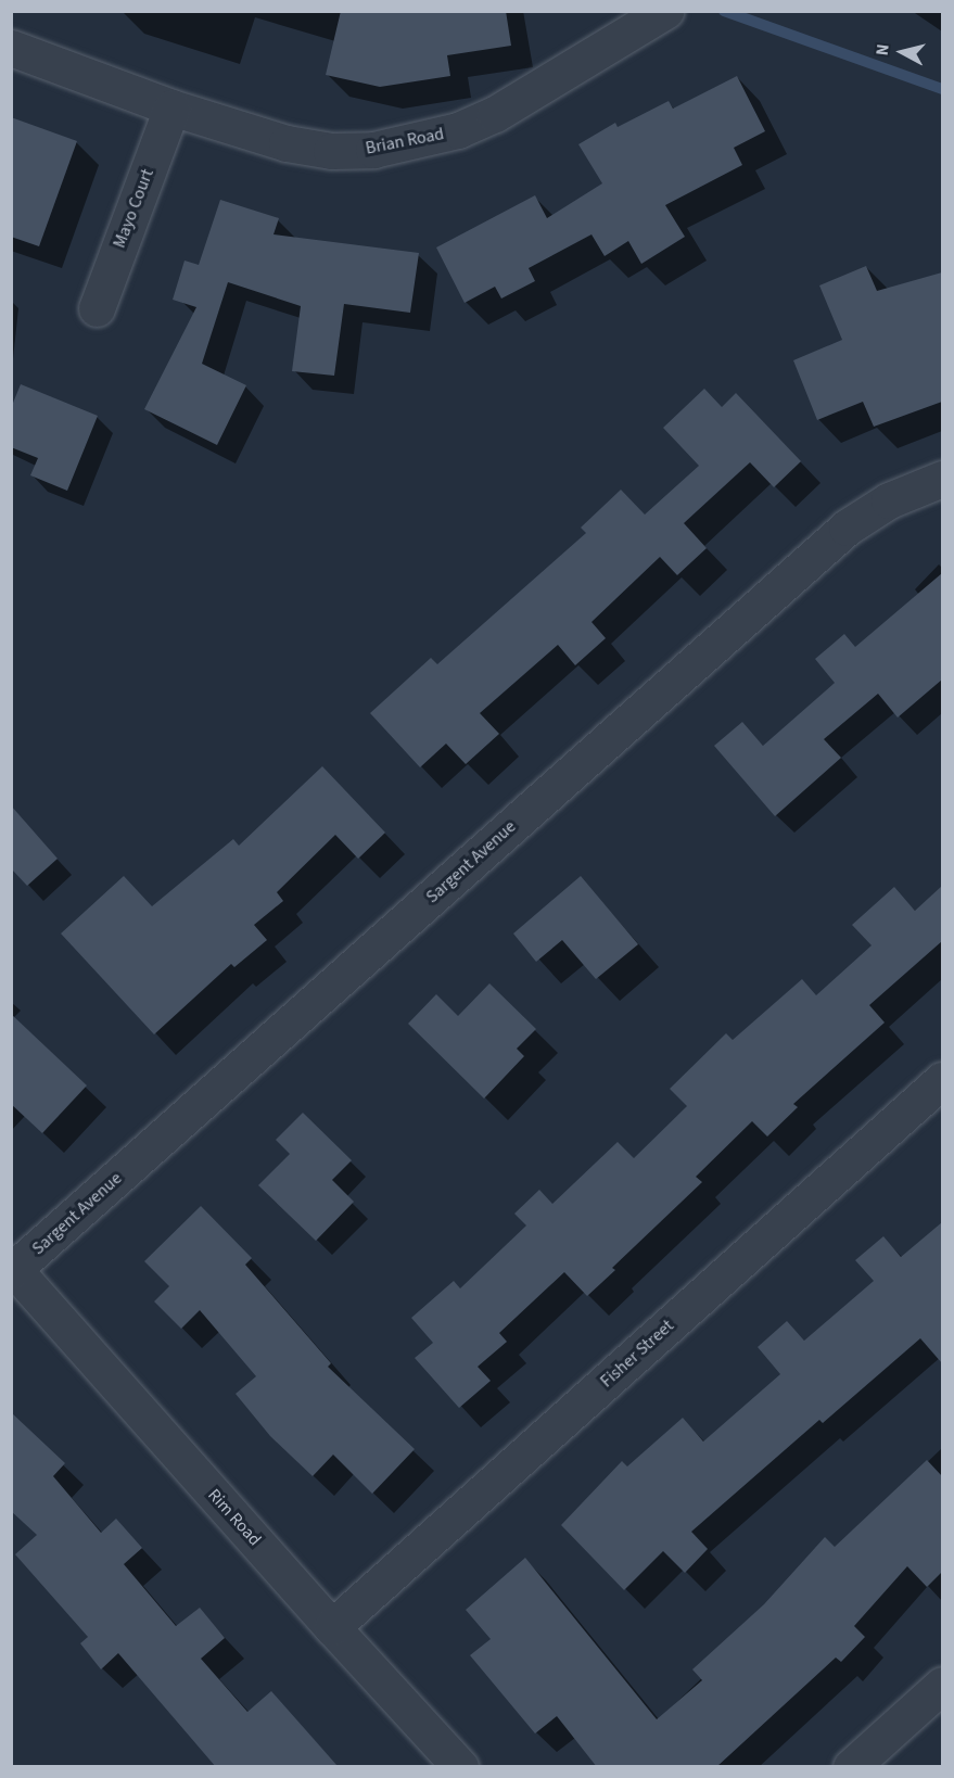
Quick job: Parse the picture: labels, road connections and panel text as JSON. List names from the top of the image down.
{
  "streets": {
    "street": [
      "Brian Road",
      "Mayo Court",
      "Sargent Avenue",
      "Fisher Street",
      "Rim Road"
    ]
  },
  "crossings": [
    ["Brian Road", "Mayo Court"],
    ["Sargent Avenue", "Rim Road"],
    ["Fisher Street", "Rim Road"]
  ],
  "north": "left"
}
